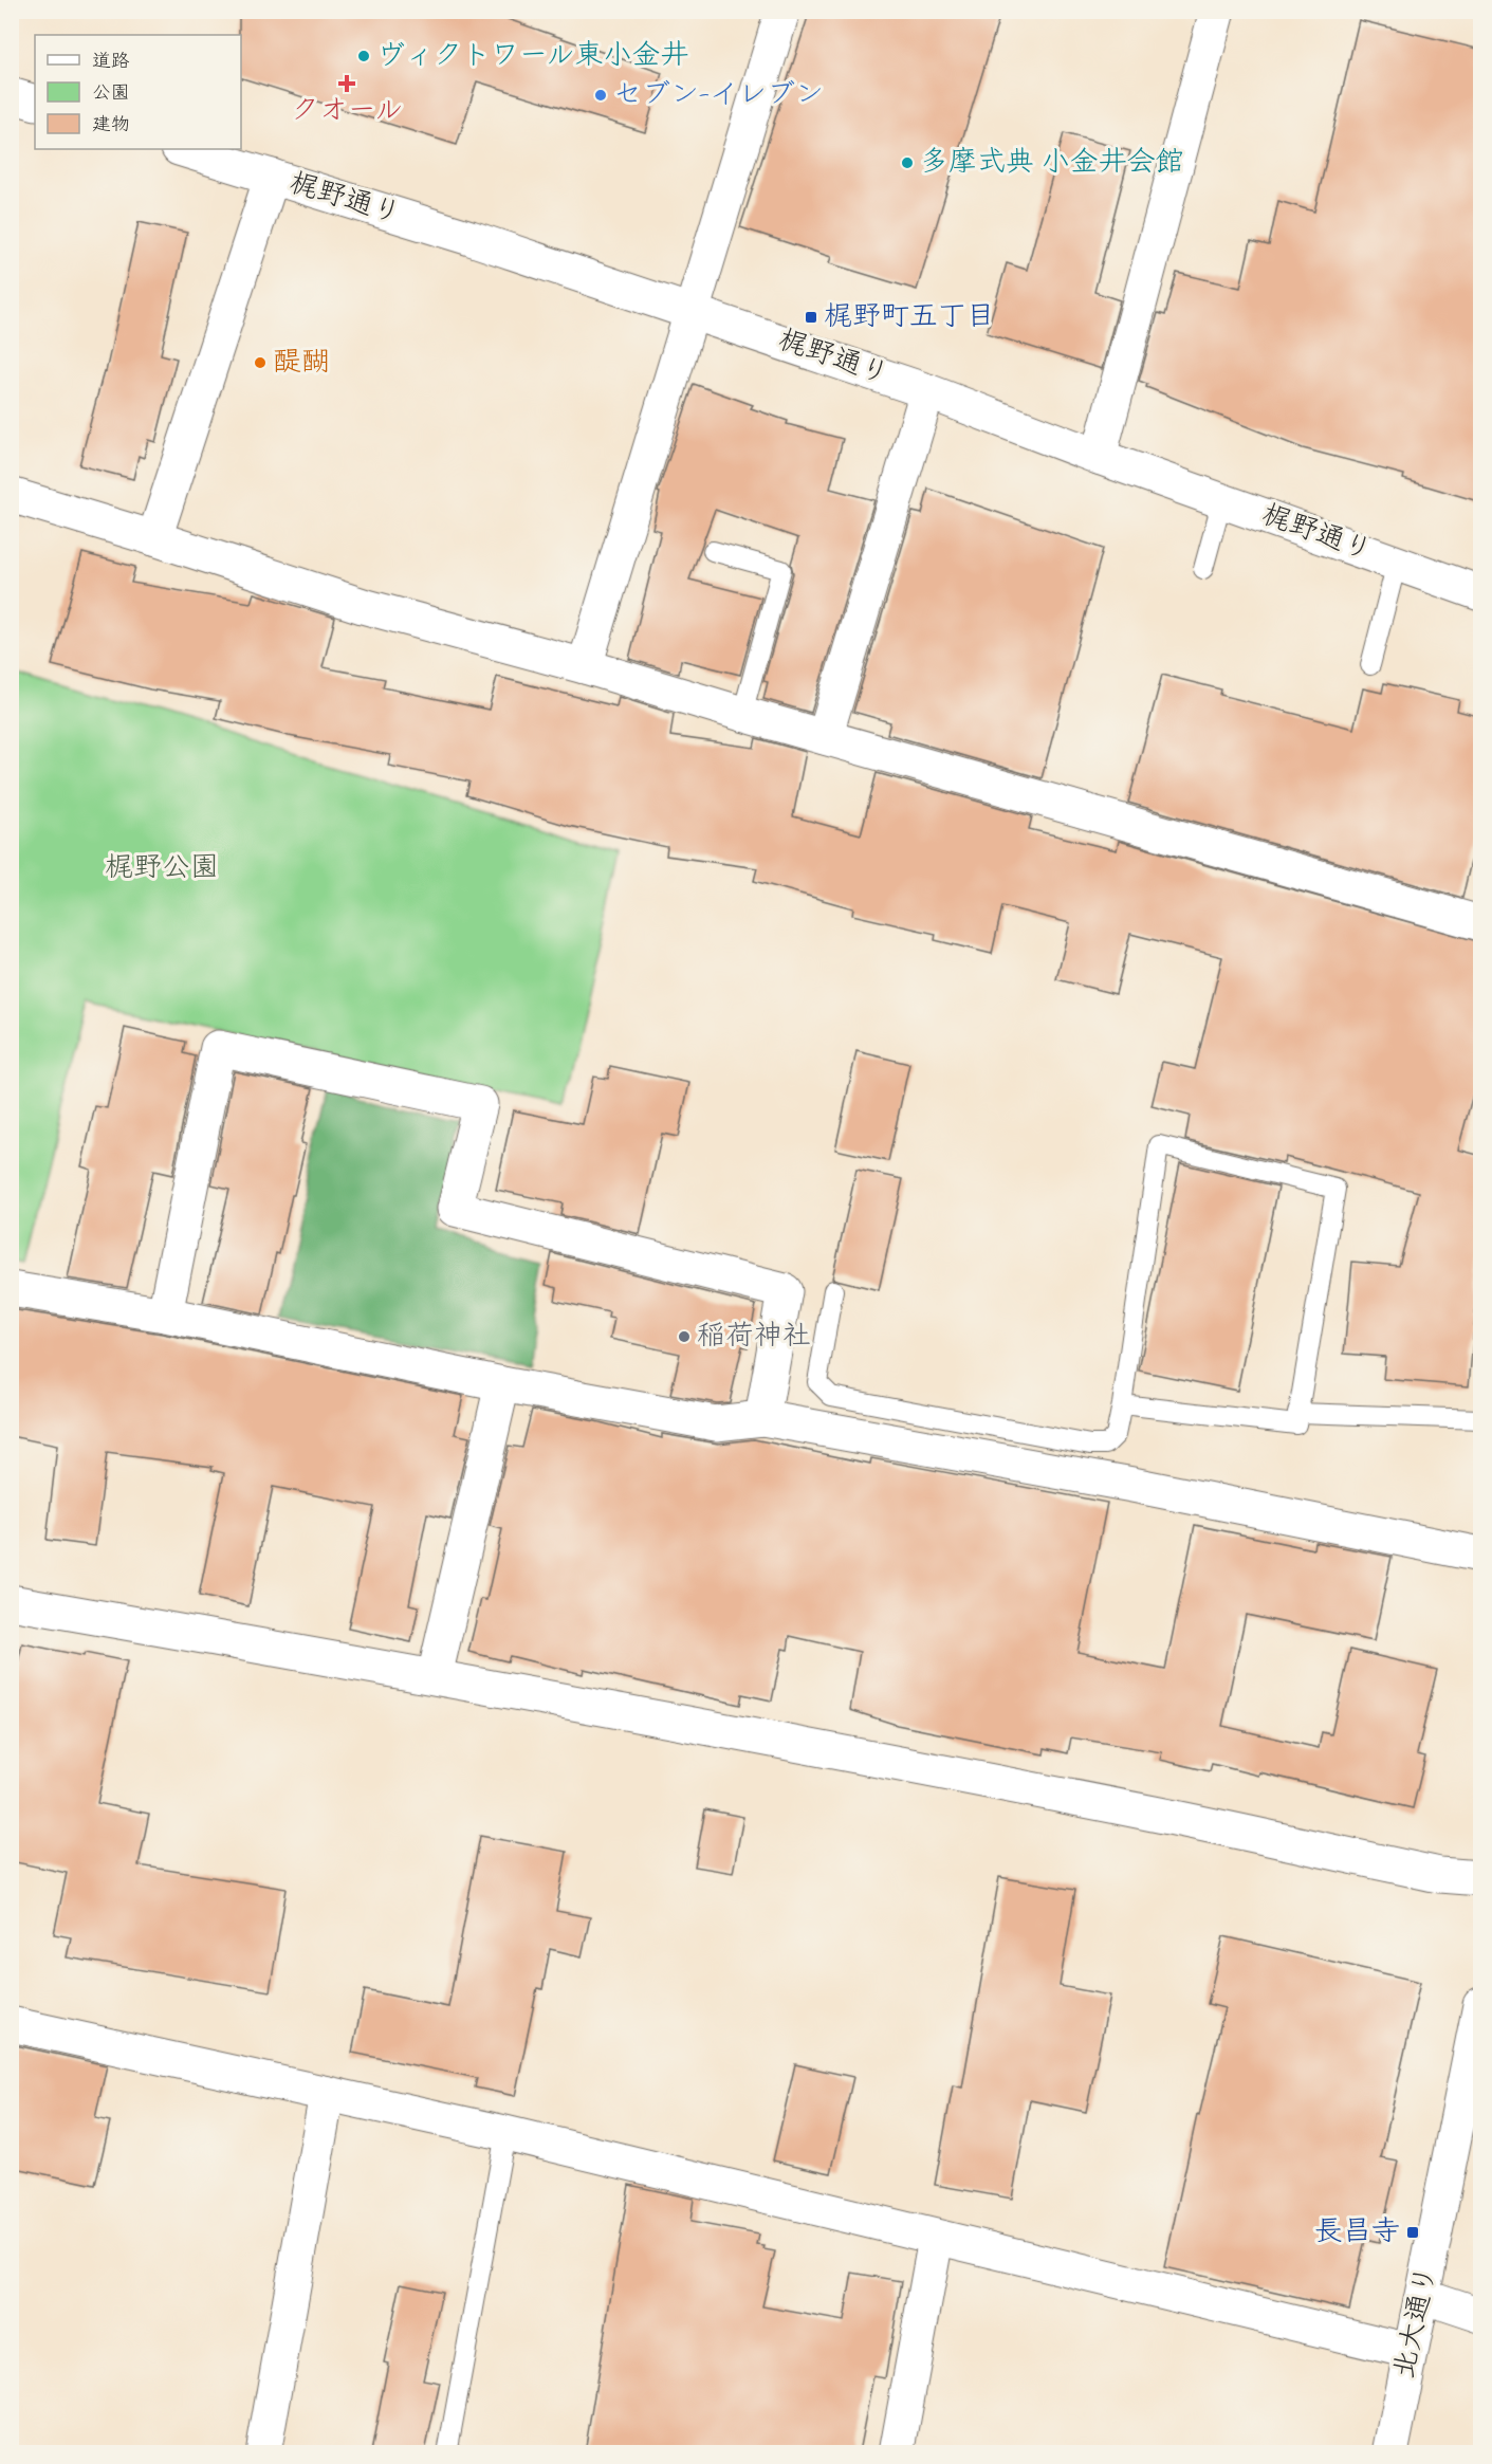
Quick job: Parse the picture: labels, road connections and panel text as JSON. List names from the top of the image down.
{
  "streets": {
    "street": ["梶野通り", "北大通り"]
  },
  "parks": ["梶野公園"],
  "places": {
    "other": [
      "ヴィクトワール東小金井",
      "セブン-イレブン",
      "多摩式典 小金井会館",
      "醍醐",
      "稲荷神社"
    ],
    "health": ["クオール"],
    "transit": ["梶野町五丁目", "長昌寺"]
  },
  "legend": ["道路", "公園", "建物"]
}
